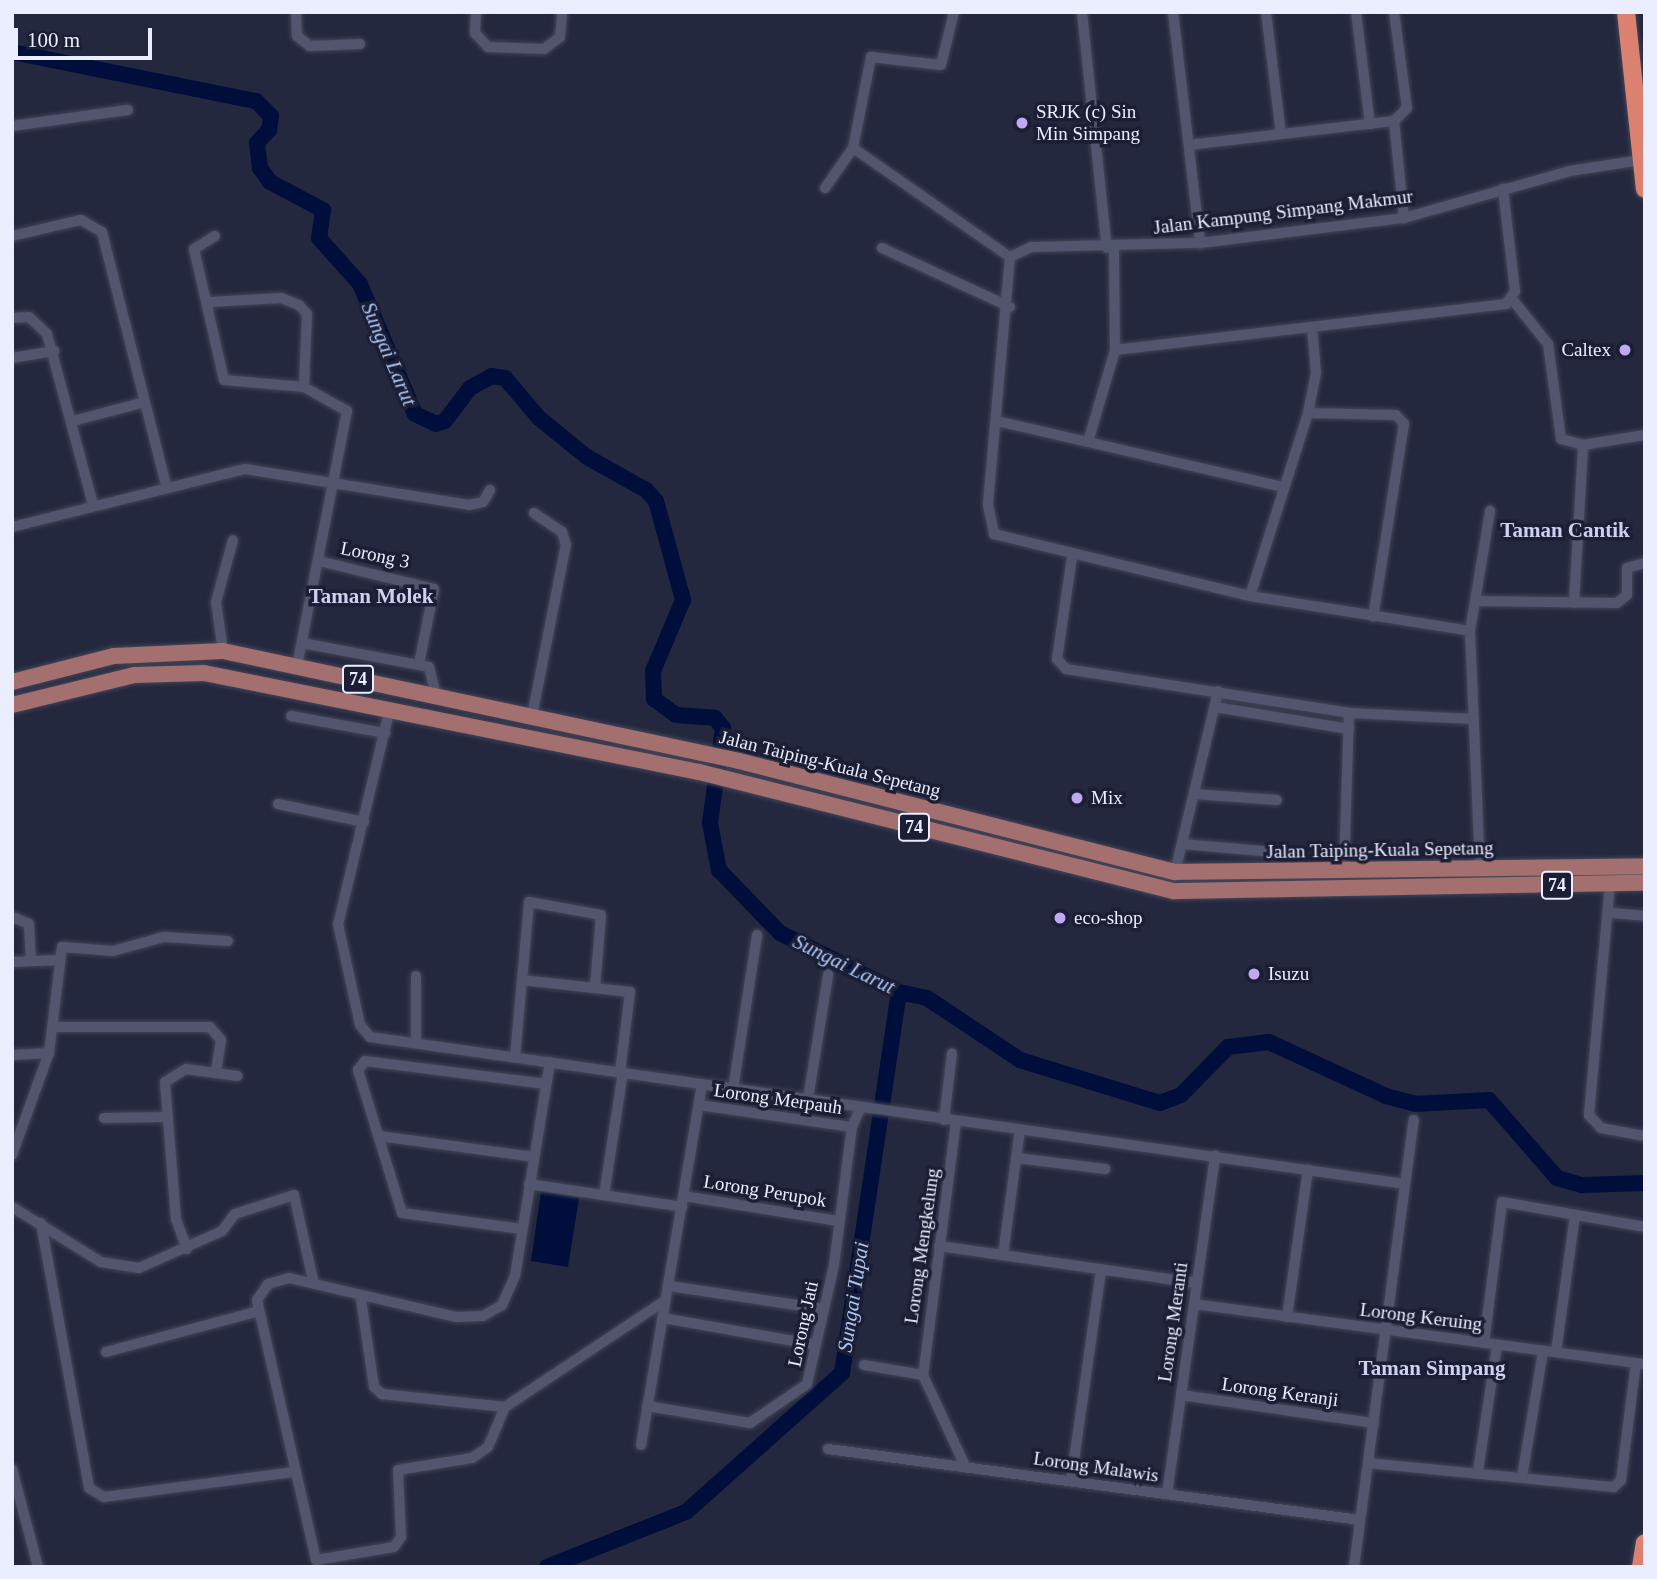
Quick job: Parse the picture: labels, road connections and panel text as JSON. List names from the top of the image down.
{
  "streets": {
    "main road": ["74", "Jalan Taiping-Kuala Sepetang"],
    "street": [
      "Jalan Kampung Simpang Makmur",
      "Lorong 3",
      "Lorong Merpauh",
      "Lorong Perupok",
      "Lorong Mengkelung",
      "Lorong Keruing",
      "Lorong Meranti",
      "Lorong Jati",
      "Lorong Keranji",
      "Lorong Malawis"
    ]
  },
  "crossings": [
    ["Lorong Merpauh", "Lorong Jati"],
    ["Lorong Perupok", "Lorong Jati"],
    ["Lorong Keruing", "Lorong Meranti"],
    ["Lorong Meranti", "Lorong Keranji"],
    ["Lorong Meranti", "Lorong Malawis"]
  ],
  "districts": ["Taman Cantik", "Taman Molek", "Taman Simpang"],
  "water": ["Sungai Larut", "Sungai Tupai"],
  "places": [
    "SRJK (c) Sin Min Simpang",
    "Caltex",
    "Mix",
    "eco-shop",
    "Isuzu"
  ],
  "scale_bar": "100 m"
}
